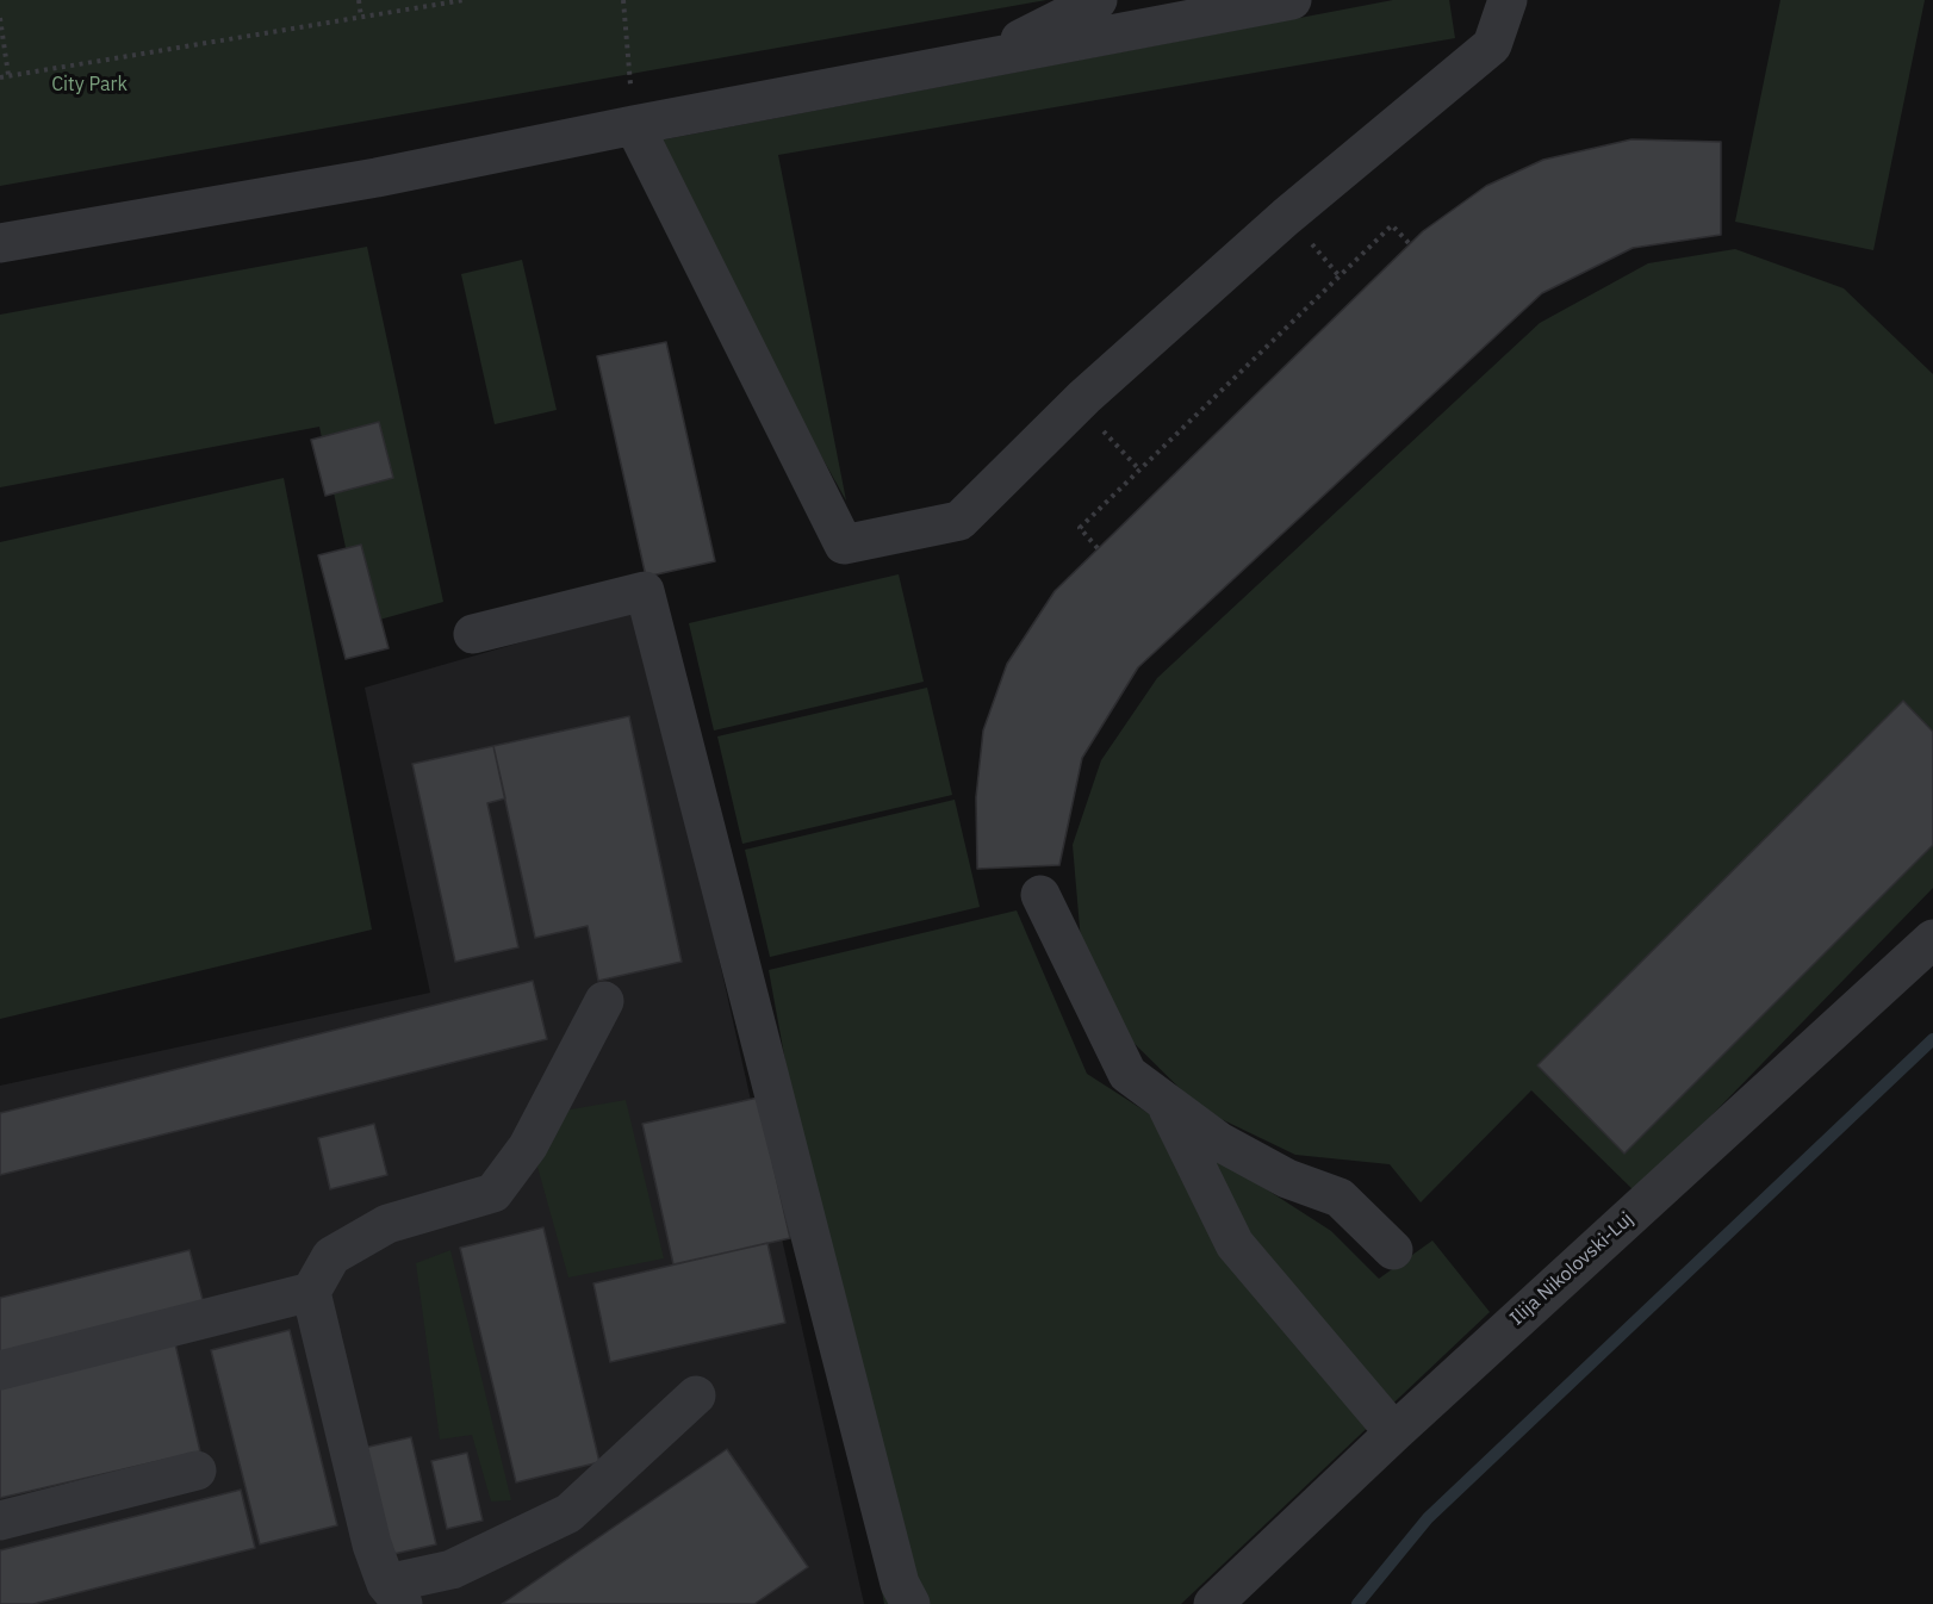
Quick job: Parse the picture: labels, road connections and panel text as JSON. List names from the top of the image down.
{
  "streets": {
    "street": ["Ilija Nikolovski-Luj"]
  },
  "parks": ["City Park"]
}
